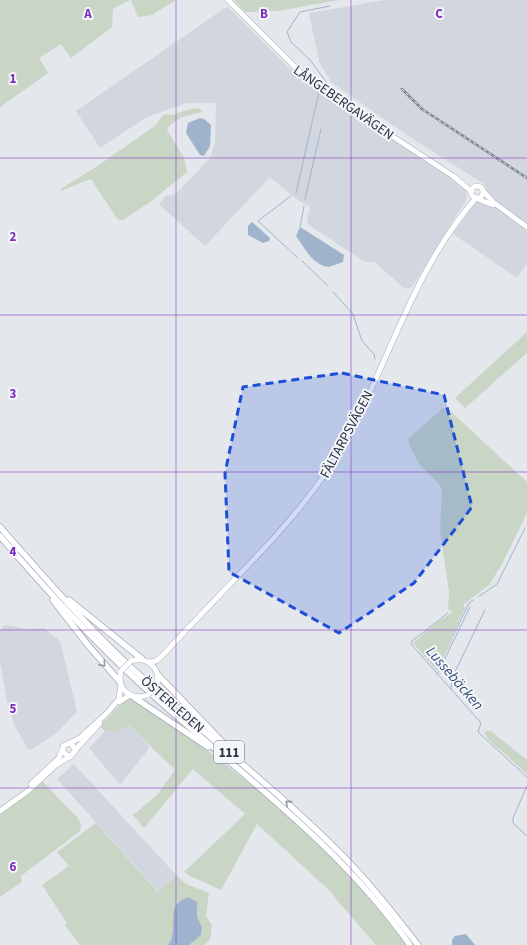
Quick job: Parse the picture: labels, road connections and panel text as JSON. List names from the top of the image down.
{
  "streets": {
    "main road": ["ÖSTERLEDEN", "111"],
    "street": ["LÅNGEBERGAVÄGEN", "FÄLTARPSVÄGEN"]
  },
  "crossings": [
    ["LÅNGEBERGAVÄGEN", "FÄLTARPSVÄGEN"]
  ],
  "water": ["Lussebäcken"],
  "grid": {
    "columns": ["A", "B", "C"],
    "rows": [
      "1",
      "2",
      "3",
      "4",
      "5",
      "6"
    ]
  }
}
